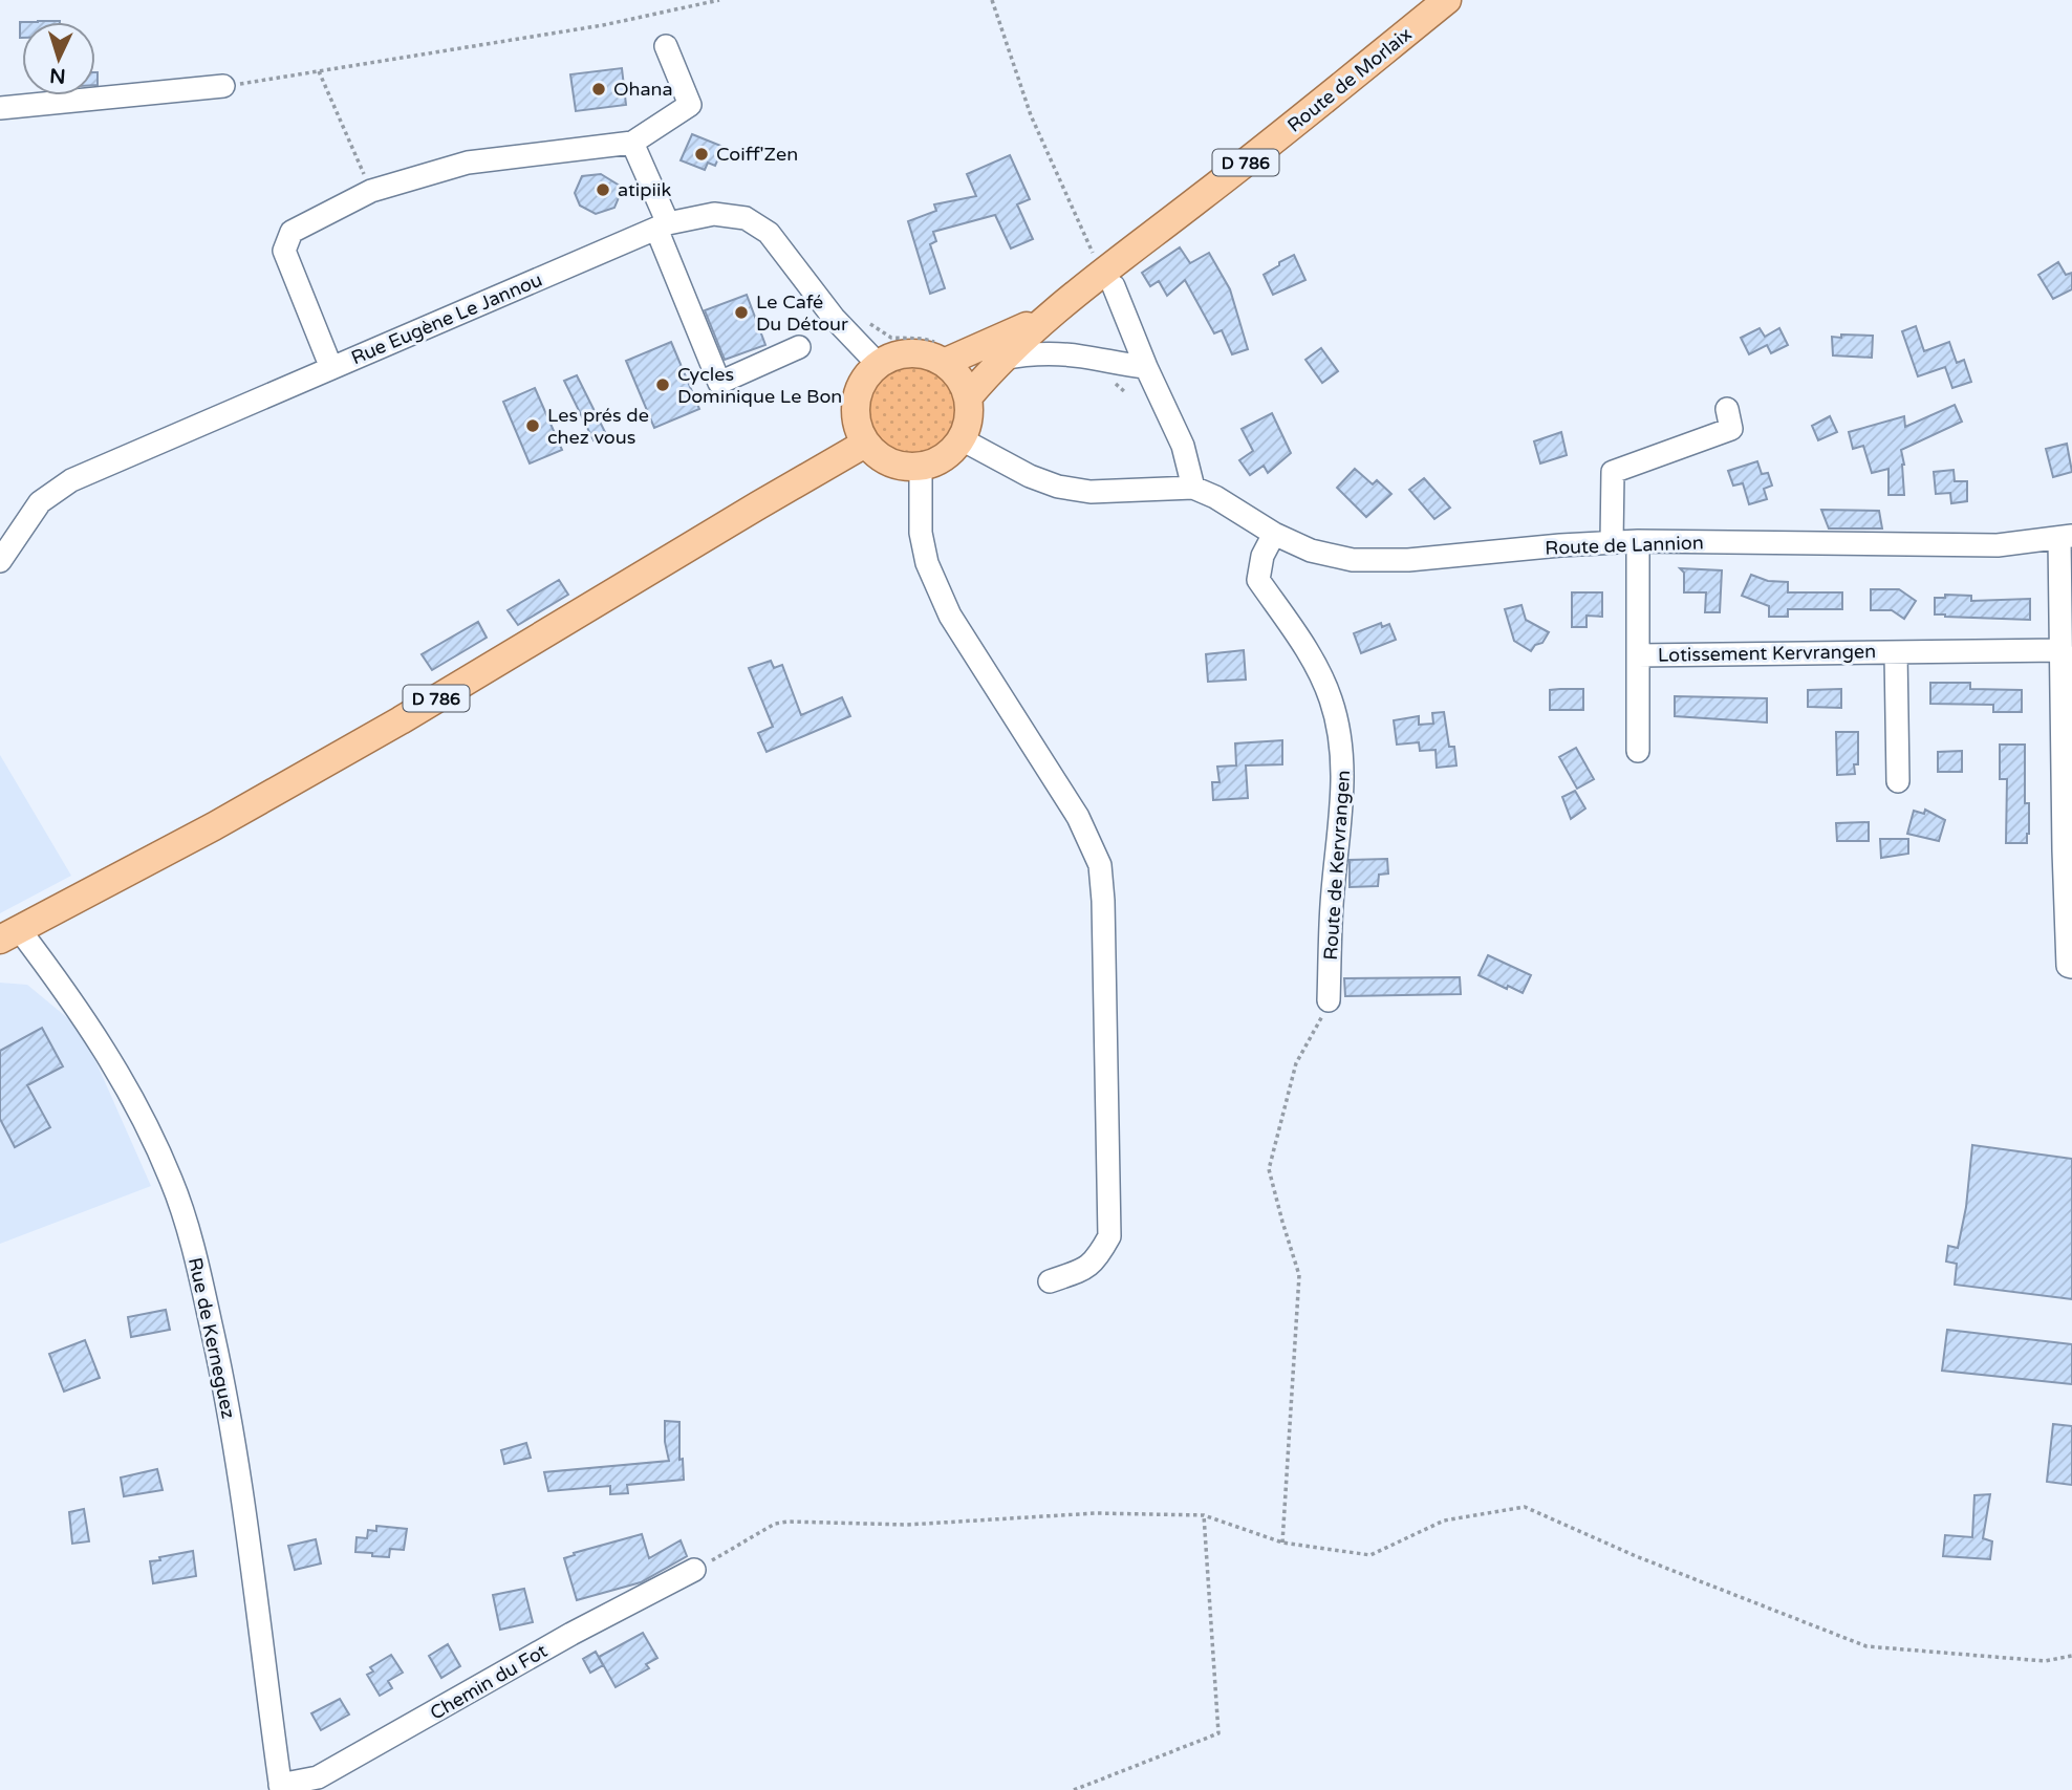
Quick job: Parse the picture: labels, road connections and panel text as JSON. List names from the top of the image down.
{
  "streets": {
    "main road": ["Route de Morlaix", "D 786"],
    "street": [
      "Rue Eugène Le Jannou",
      "Route de Lannion",
      "Lotissement Kervrangen",
      "Route de Kervrangen",
      "Rue de Kerneguez",
      "Chemin du Fot"
    ]
  },
  "crossings": [
    ["Route de Morlaix", "D 786"],
    ["Route de Morlaix", "Rue Eugène Le Jannou"],
    ["Route de Morlaix", "Route de Lannion"],
    ["D 786", "Rue Eugène Le Jannou"],
    ["D 786", "Route de Lannion"],
    ["D 786", "Rue de Kerneguez"],
    ["Rue Eugène Le Jannou", "Route de Lannion"],
    ["Route de Lannion", "Lotissement Kervrangen"],
    ["Route de Lannion", "Route de Kervrangen"],
    ["Rue de Kerneguez", "Chemin du Fot"]
  ],
  "places": [
    "Ohana",
    "Coiff'Zen",
    "atipiik",
    "Le Café Du Détour",
    "Cycles Dominique Le Bon",
    "Les prés de chez vous"
  ],
  "north": "bottom"
}
